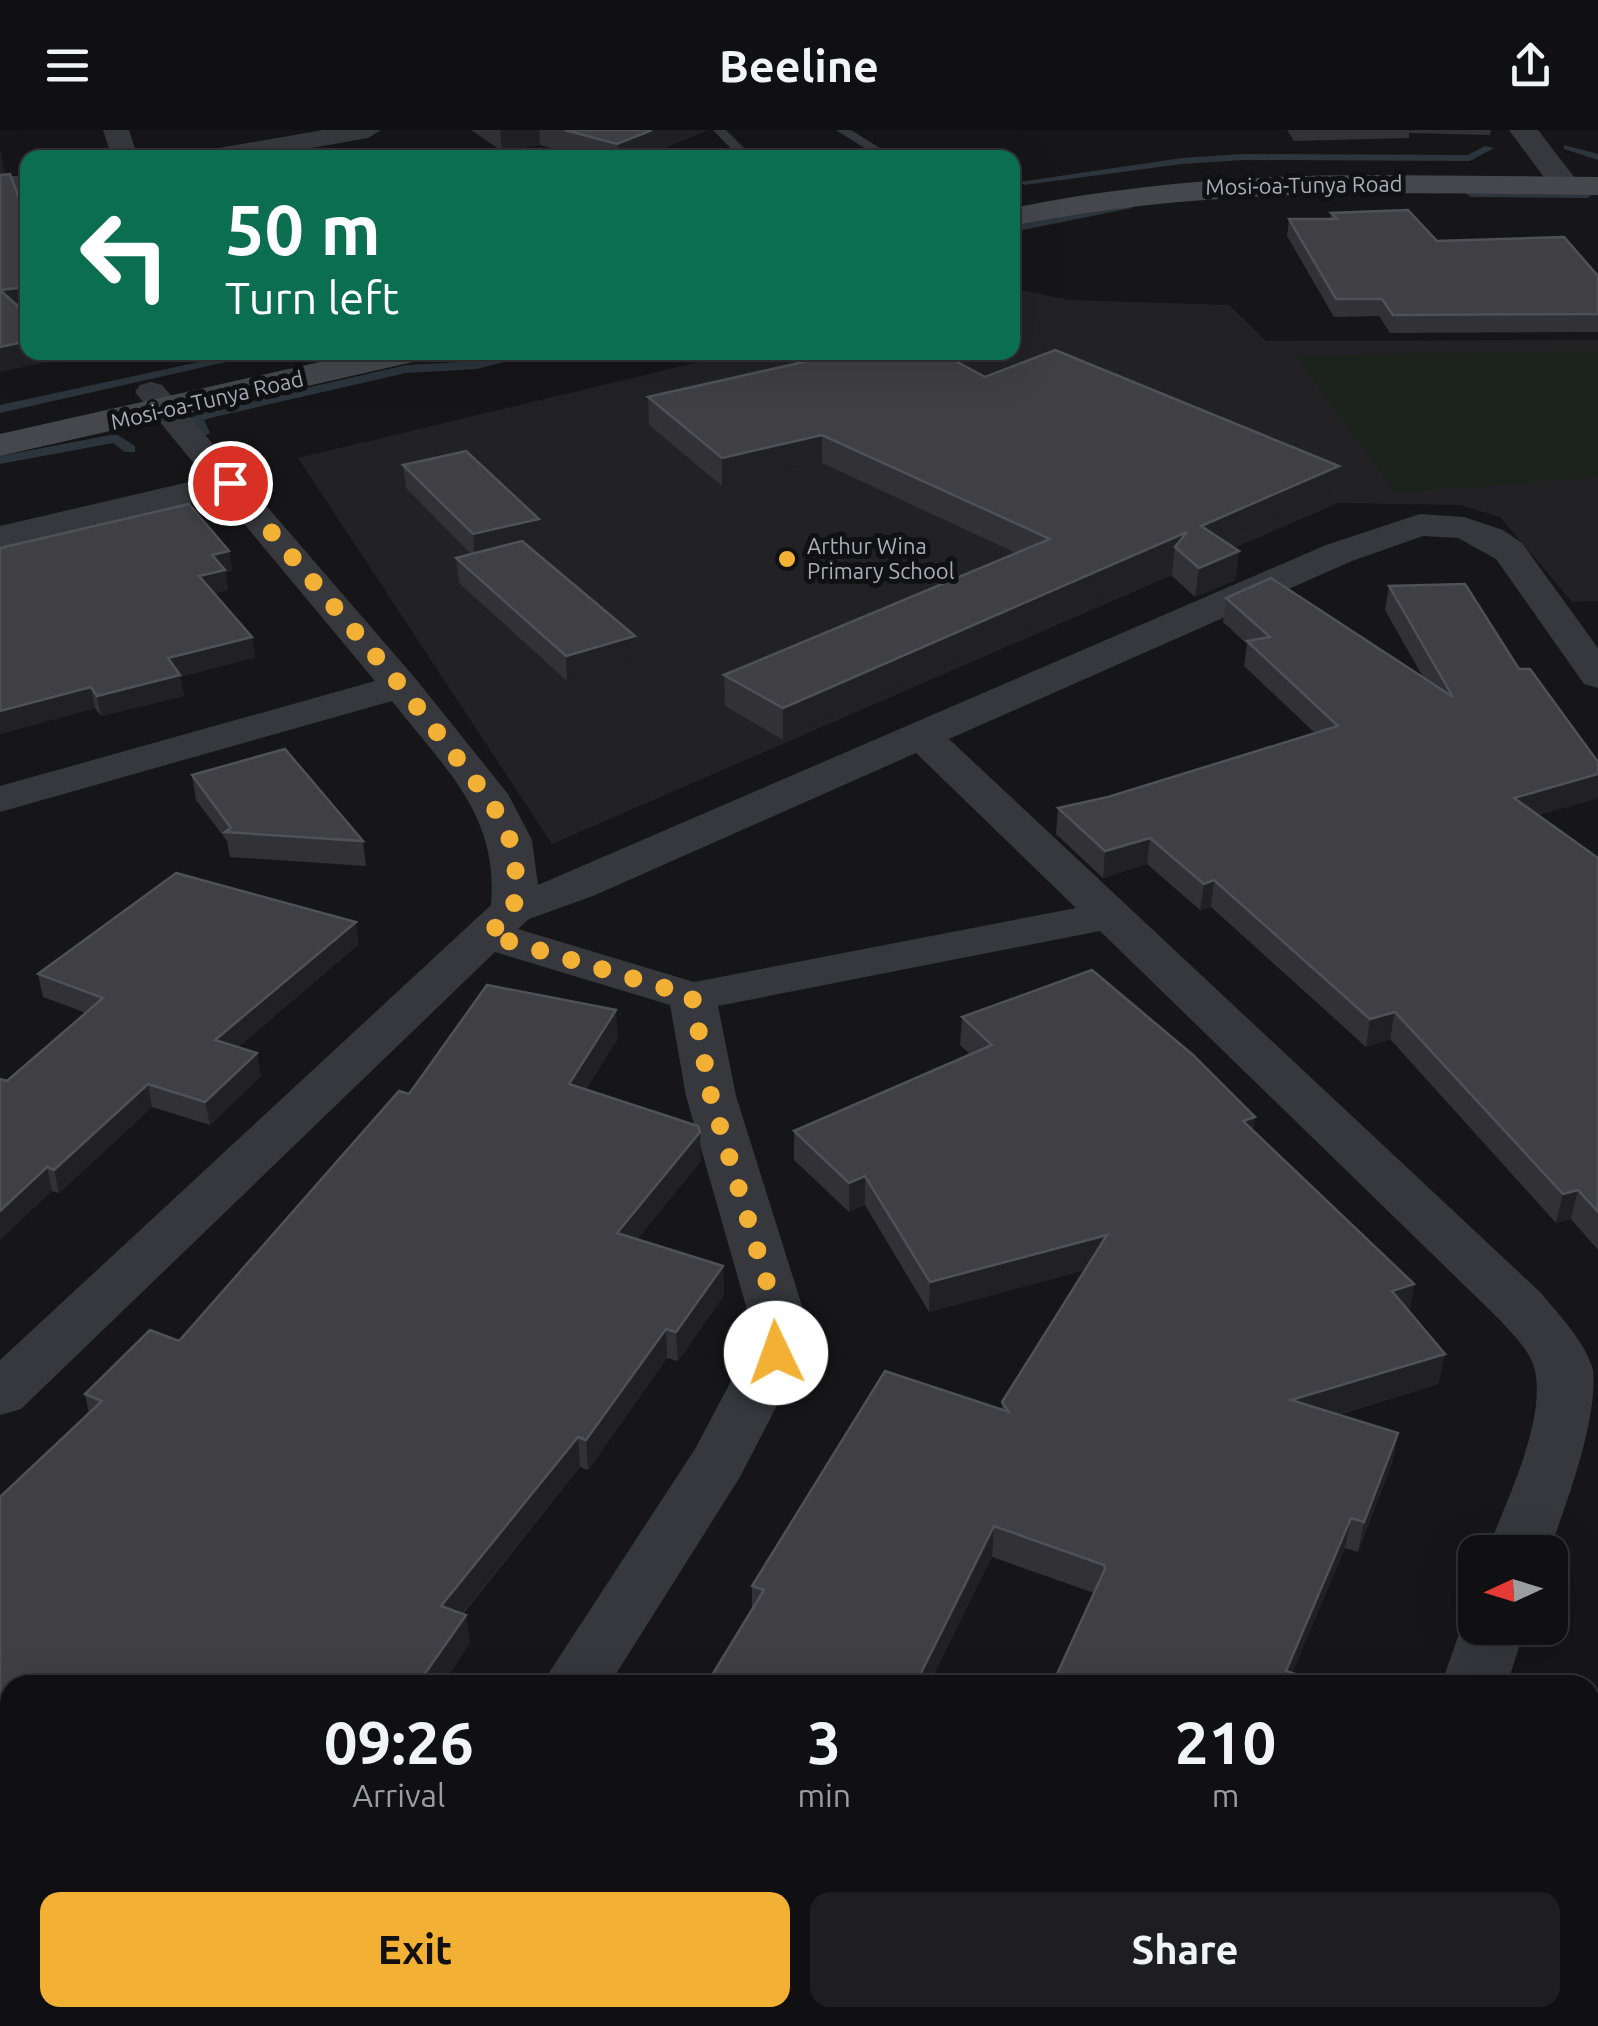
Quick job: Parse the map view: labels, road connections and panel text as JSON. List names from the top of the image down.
{
  "streets": {
    "main road": ["Mosi-oa-Tunya Road"]
  },
  "places": ["Arthur Wina Primary School"],
  "north": "left",
  "page": {
    "header": "Beeline",
    "turn": ["50 m", "Turn left"],
    "eta": [
      "09:26",
      "Arrival",
      "3",
      "min",
      "210",
      "m"
    ],
    "buttons": ["Exit", "Share"]
  }
}
